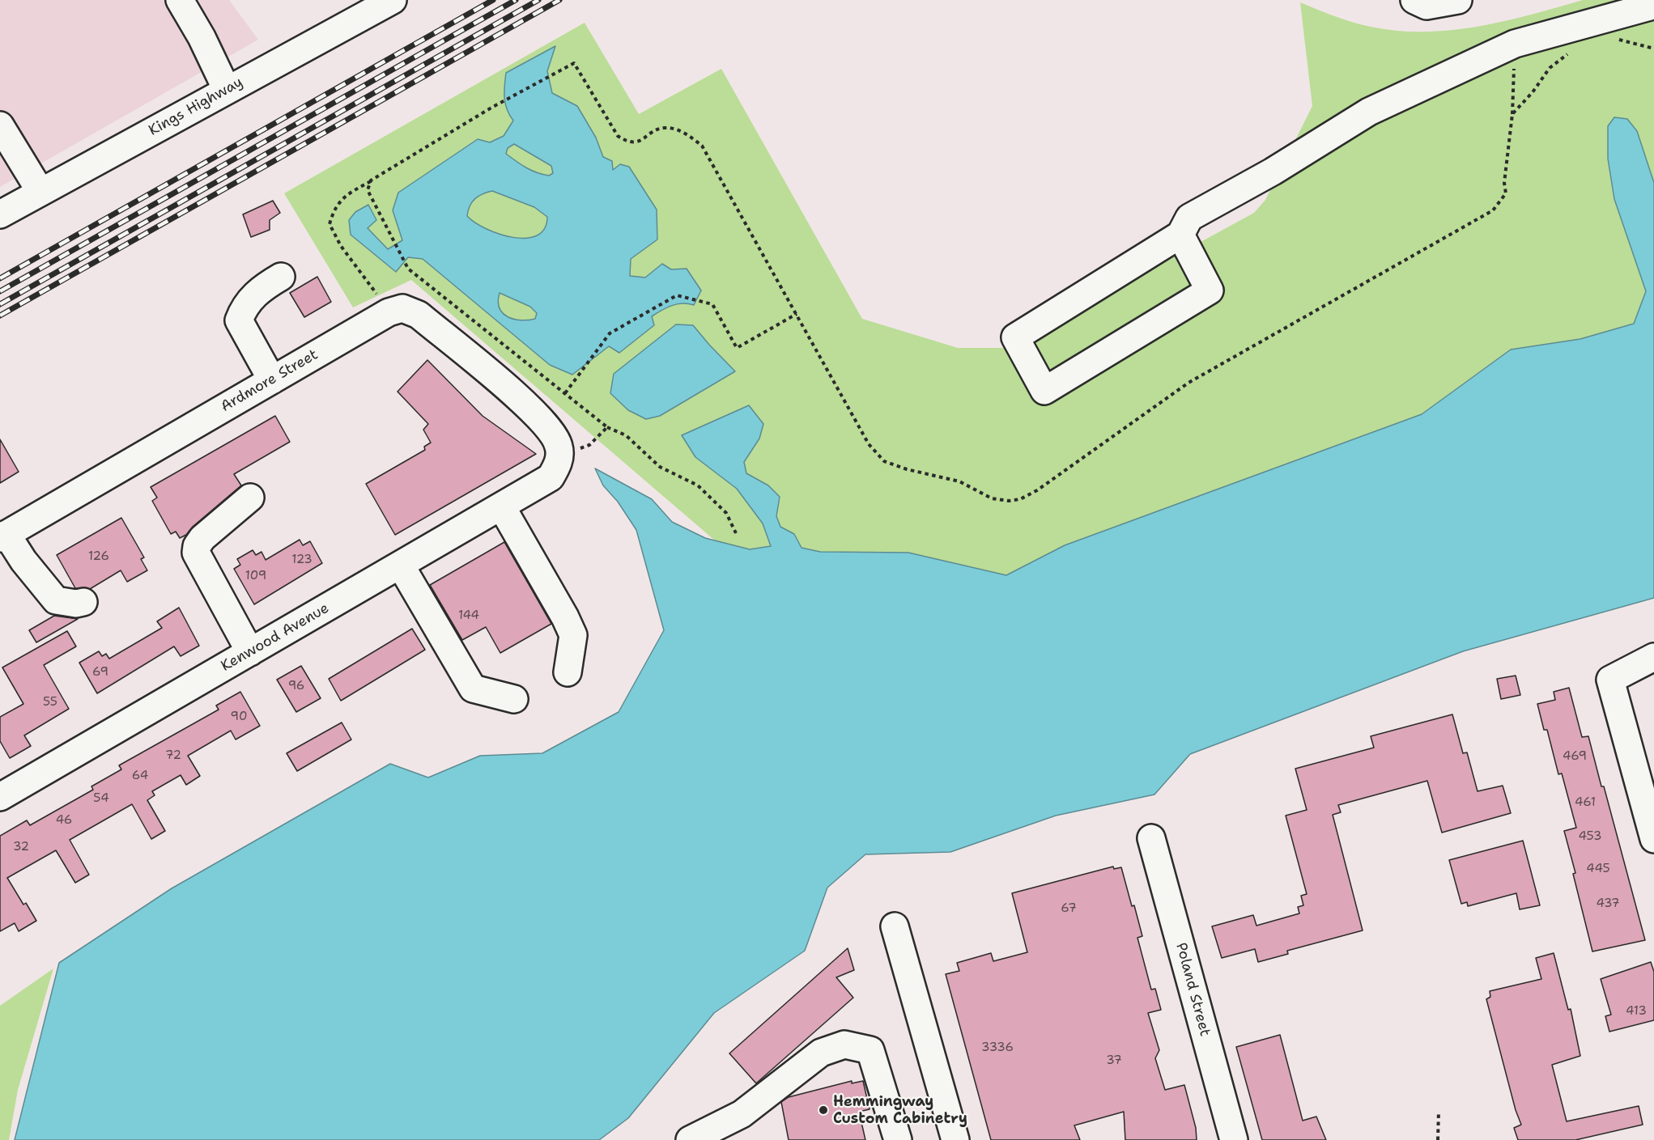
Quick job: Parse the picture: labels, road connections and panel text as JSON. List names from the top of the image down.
{
  "streets": {
    "street": [
      "Kings Highway",
      "Ardmore Street",
      "Kenwood Avenue",
      "Poland Street"
    ]
  },
  "crossings": [
    ["Ardmore Street", "Kenwood Avenue"]
  ],
  "places": ["Hemmingway Custom Cabinetry"],
  "house_numbers": [
    "126",
    "123",
    "109",
    "144",
    "69",
    "96",
    "55",
    "90",
    "72",
    "469",
    "64",
    "54",
    "461",
    "46",
    "453",
    "32",
    "445",
    "437",
    "67",
    "413",
    "3336",
    "37"
  ]
}
